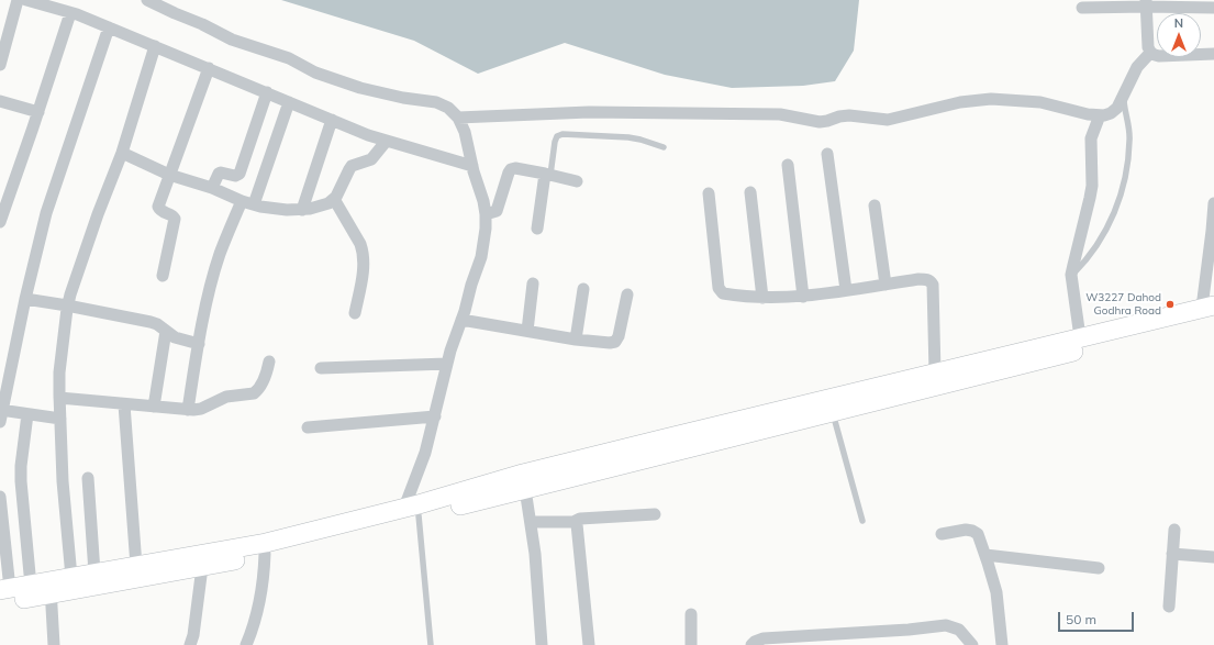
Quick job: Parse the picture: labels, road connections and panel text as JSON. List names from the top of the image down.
{
  "places": ["W3227 Dahod Godhra Road"],
  "scale_bar": "50 m",
  "north": "top"
}
